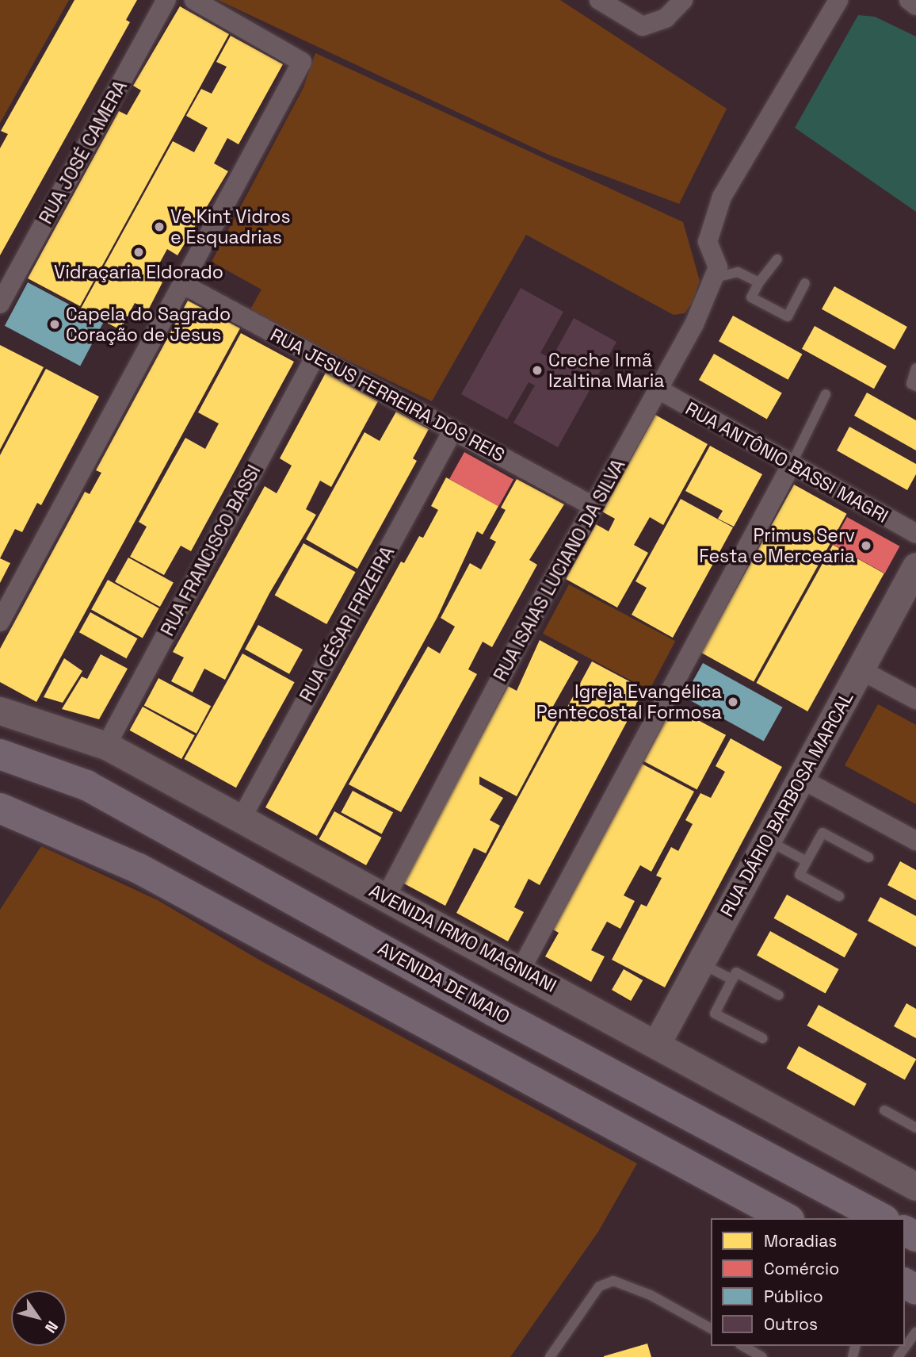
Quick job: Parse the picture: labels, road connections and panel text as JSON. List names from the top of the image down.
{
  "streets": {
    "main road": ["AVENIDA DE MAIO"],
    "street": [
      "RUA JOSÉ CAMERA",
      "RUA JESUS FERREIRA DOS REIS",
      "RUA ANTÔNIO BASSI MAGRI",
      "RUA FRANCISCO BASSI",
      "RUA ISAIAS LUCIANO DA SILVA",
      "RUA CÉSAR FRIZEIRA",
      "RUA DÁRIO BARBOSA MARCAL",
      "AVENIDA IRMO MAGNIANI"
    ]
  },
  "crossings": [
    ["RUA JESUS FERREIRA DOS REIS", "RUA FRANCISCO BASSI"],
    ["RUA JESUS FERREIRA DOS REIS", "RUA ISAIAS LUCIANO DA SILVA"],
    ["RUA JESUS FERREIRA DOS REIS", "RUA CÉSAR FRIZEIRA"],
    ["RUA ANTÔNIO BASSI MAGRI", "RUA ISAIAS LUCIANO DA SILVA"],
    ["RUA FRANCISCO BASSI", "AVENIDA IRMO MAGNIANI"],
    ["RUA ISAIAS LUCIANO DA SILVA", "AVENIDA IRMO MAGNIANI"],
    ["RUA CÉSAR FRIZEIRA", "AVENIDA IRMO MAGNIANI"],
    ["RUA DÁRIO BARBOSA MARCAL", "AVENIDA IRMO MAGNIANI"]
  ],
  "places": [
    "Ve.Kint Vidros e Esquadrias",
    "Vidraçaria Eldorado",
    "Capela do Sagrado Coração de Jesus",
    "Creche Irmã Izaltina Maria",
    "Primus Serv Festa e Mercearia",
    "Igreja Evangélica Pentecostal Formosa"
  ],
  "legend": [
    "Moradias",
    "Comércio",
    "Público",
    "Outros"
  ],
  "north": "bottom right"
}
